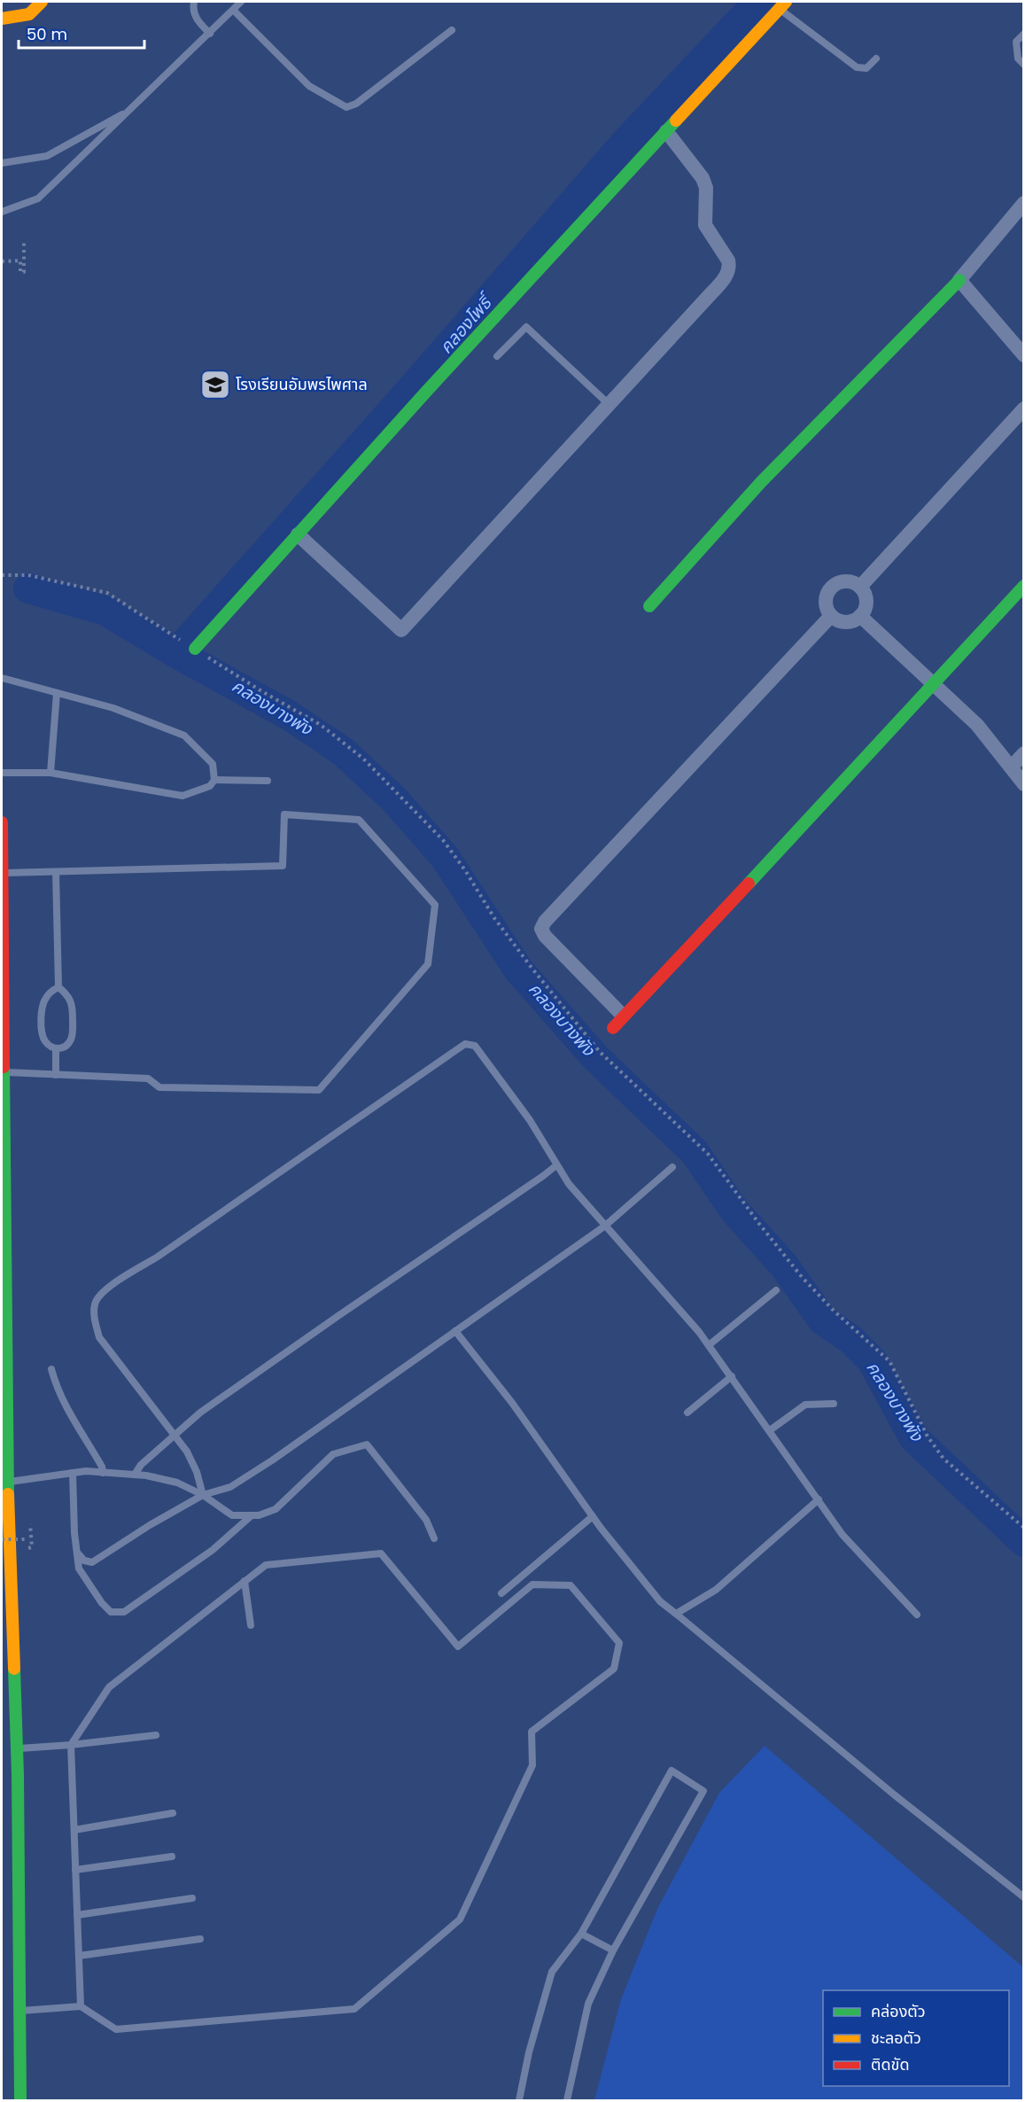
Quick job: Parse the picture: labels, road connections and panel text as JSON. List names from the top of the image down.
{
  "water": ["คลองโพธิ์", "คลองบางพัง"],
  "places": {
    "school or university": ["โรงเรียนอัมพรไพศาล"]
  },
  "legend": ["คล่องตัว", "ชะลอตัว", "ติดขัด"],
  "scale_bar": "50 m"
}
